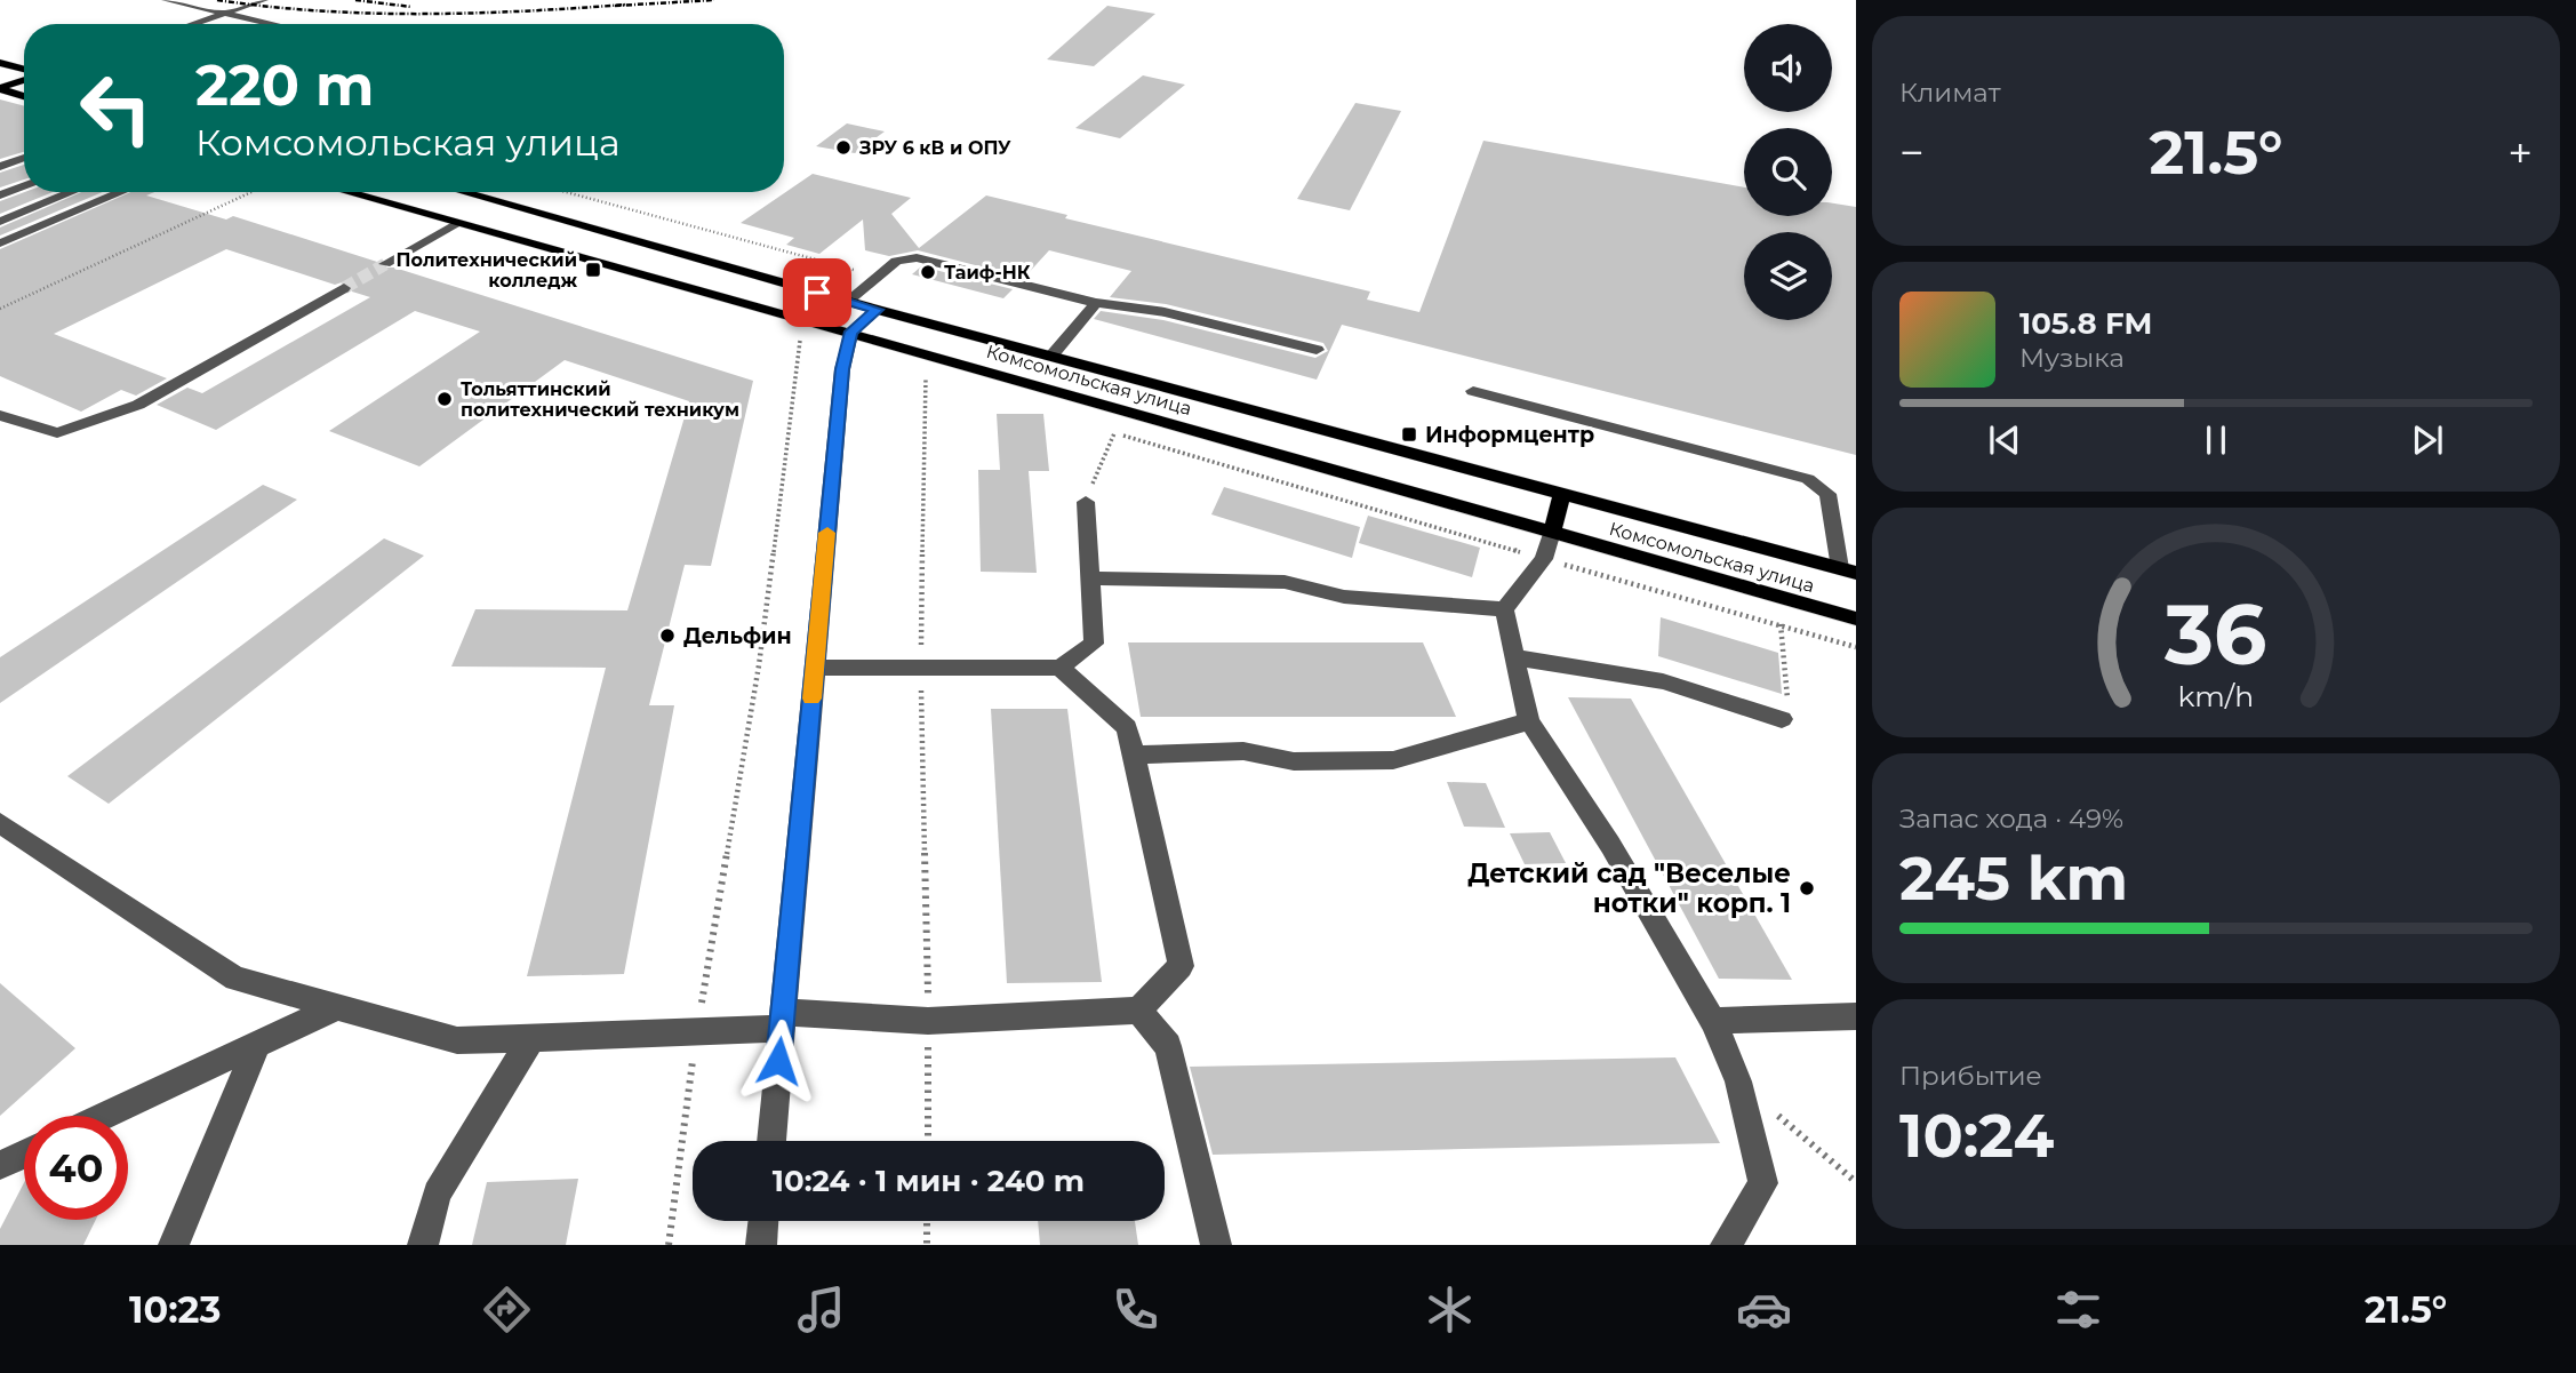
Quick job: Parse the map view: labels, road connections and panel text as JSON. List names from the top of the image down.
{
  "streets": {
    "main road": ["Комсомольская улица"]
  },
  "places": {
    "other": [
      "ЗРУ 6 кВ и ОПУ",
      "Таиф-НК",
      "Тольяттинский политехнический техникум",
      "Дельфин",
      "Детский сад \"Веселые нотки\" корп. 1"
    ],
    "transit": ["Политехнический колледж", "Информцентр"]
  },
  "page": {
    "tile": [
      "Климат",
      ["Запас хода · 49%", "245 km"],
      ["Прибытие", "10:24"]
    ],
    "turn": ["220 m", "Комсомольская улица"],
    "heat": ["−", "21.5°", "+"],
    "song": ["105.8 FM", "Музыка"],
    "limit": "40",
    "trip": "10:24 · 1 мин · 240 m",
    "tabs": ["10:23", "21.5°"],
    "gauge": ["36", "km/h"]
  }
}
